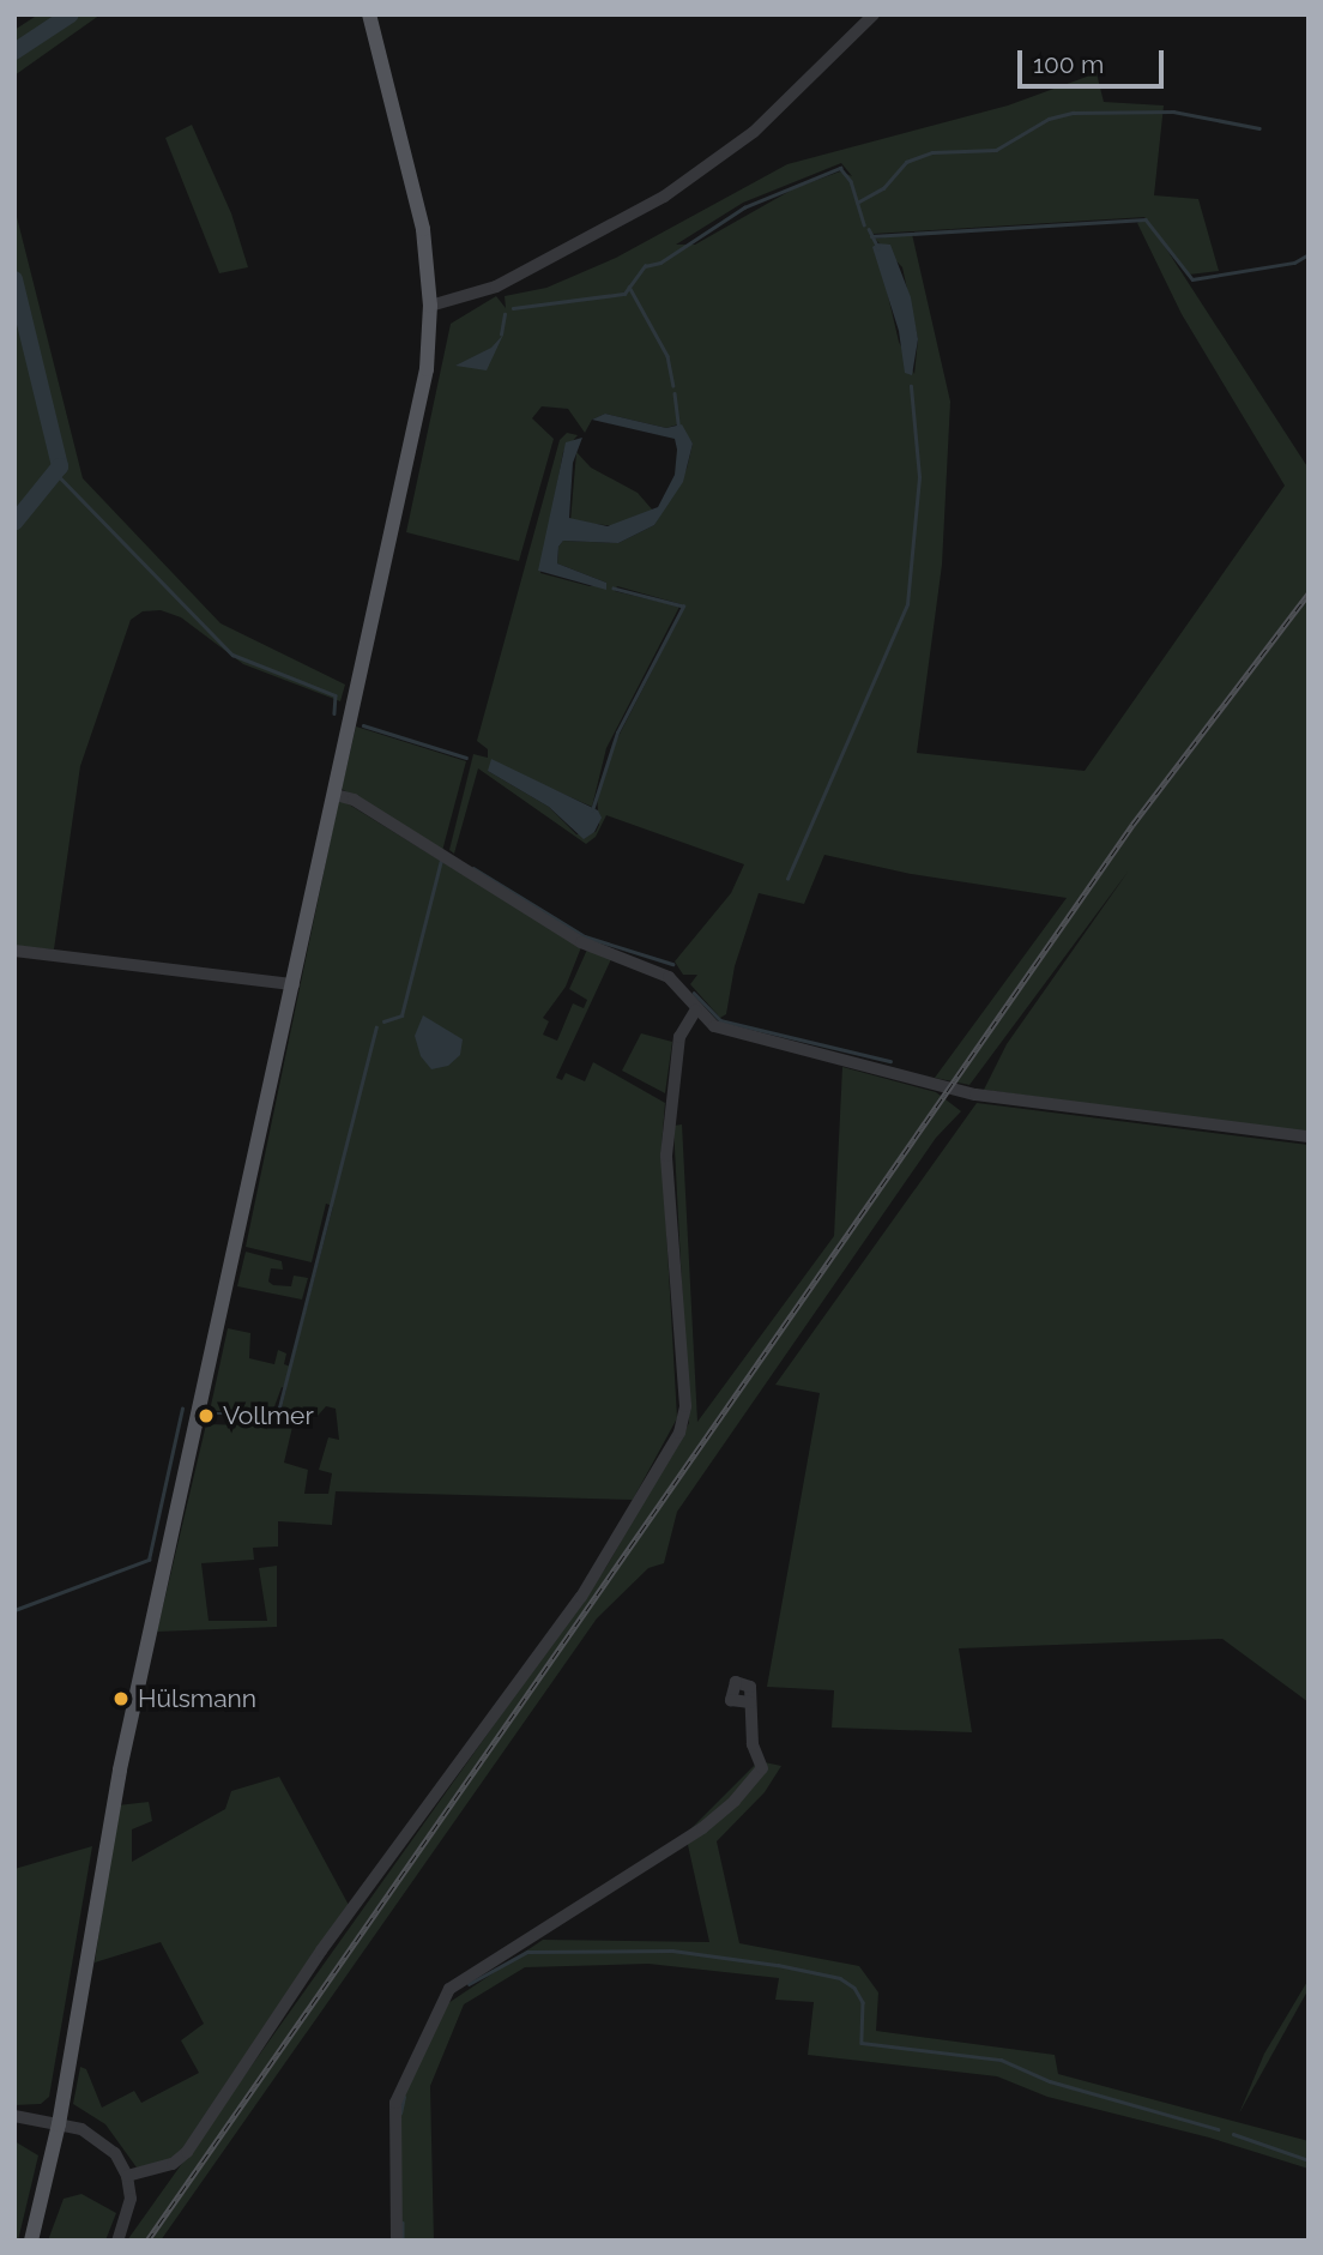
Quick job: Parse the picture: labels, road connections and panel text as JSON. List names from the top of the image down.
{
  "places": ["Vollmer", "Hülsmann"],
  "scale_bar": "100 m"
}
